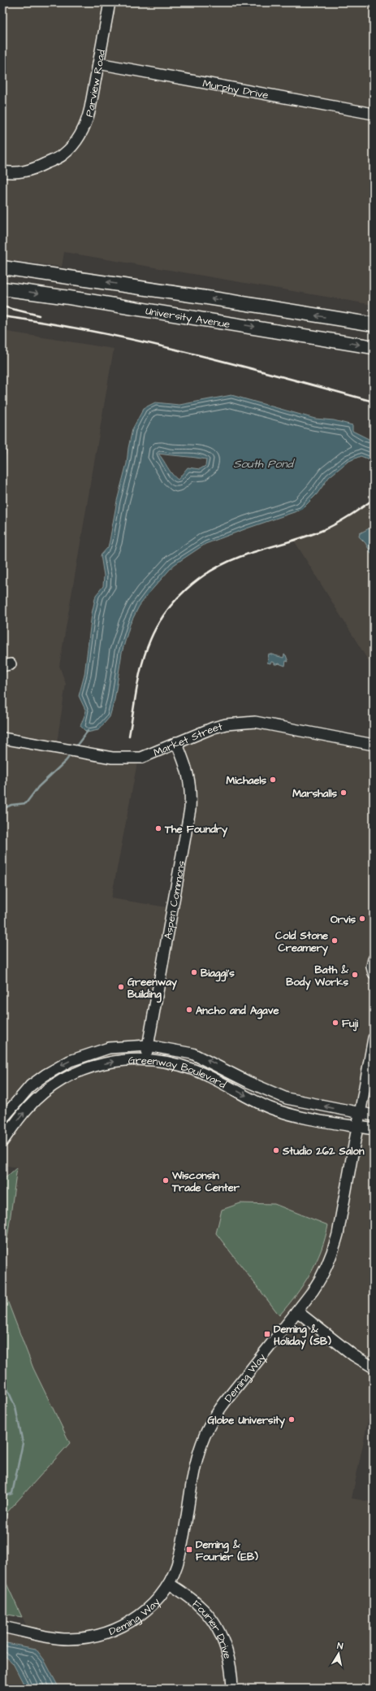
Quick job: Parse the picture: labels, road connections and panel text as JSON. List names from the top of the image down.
{
  "streets": {
    "main road": ["University Avenue"],
    "street": [
      "Parview Road",
      "Murphy Drive",
      "Market Street",
      "Aspen Commons",
      "Greenway Boulevard",
      "Deming Way",
      "Fourier Drive"
    ]
  },
  "crossings": [
    ["Parview Road", "Murphy Drive"],
    ["Market Street", "Aspen Commons"],
    ["Aspen Commons", "Greenway Boulevard"],
    ["Greenway Boulevard", "Deming Way"],
    ["Deming Way", "Fourier Drive"]
  ],
  "water": ["South Pond"],
  "places": {
    "other": [
      "Michaels",
      "Marshalls",
      "The Foundry",
      "Orvis",
      "Cold Stone Creamery",
      "Biaggi's",
      "Bath & Body Works",
      "Greenway Building",
      "Ancho and Agave",
      "Fuji",
      "Studio 262 Salon",
      "Wisconsin Trade Center",
      "Globe University"
    ],
    "transit": ["Deming & Holiday (SB)", "Deming & Fourier (EB)"]
  },
  "north": "top"
}
